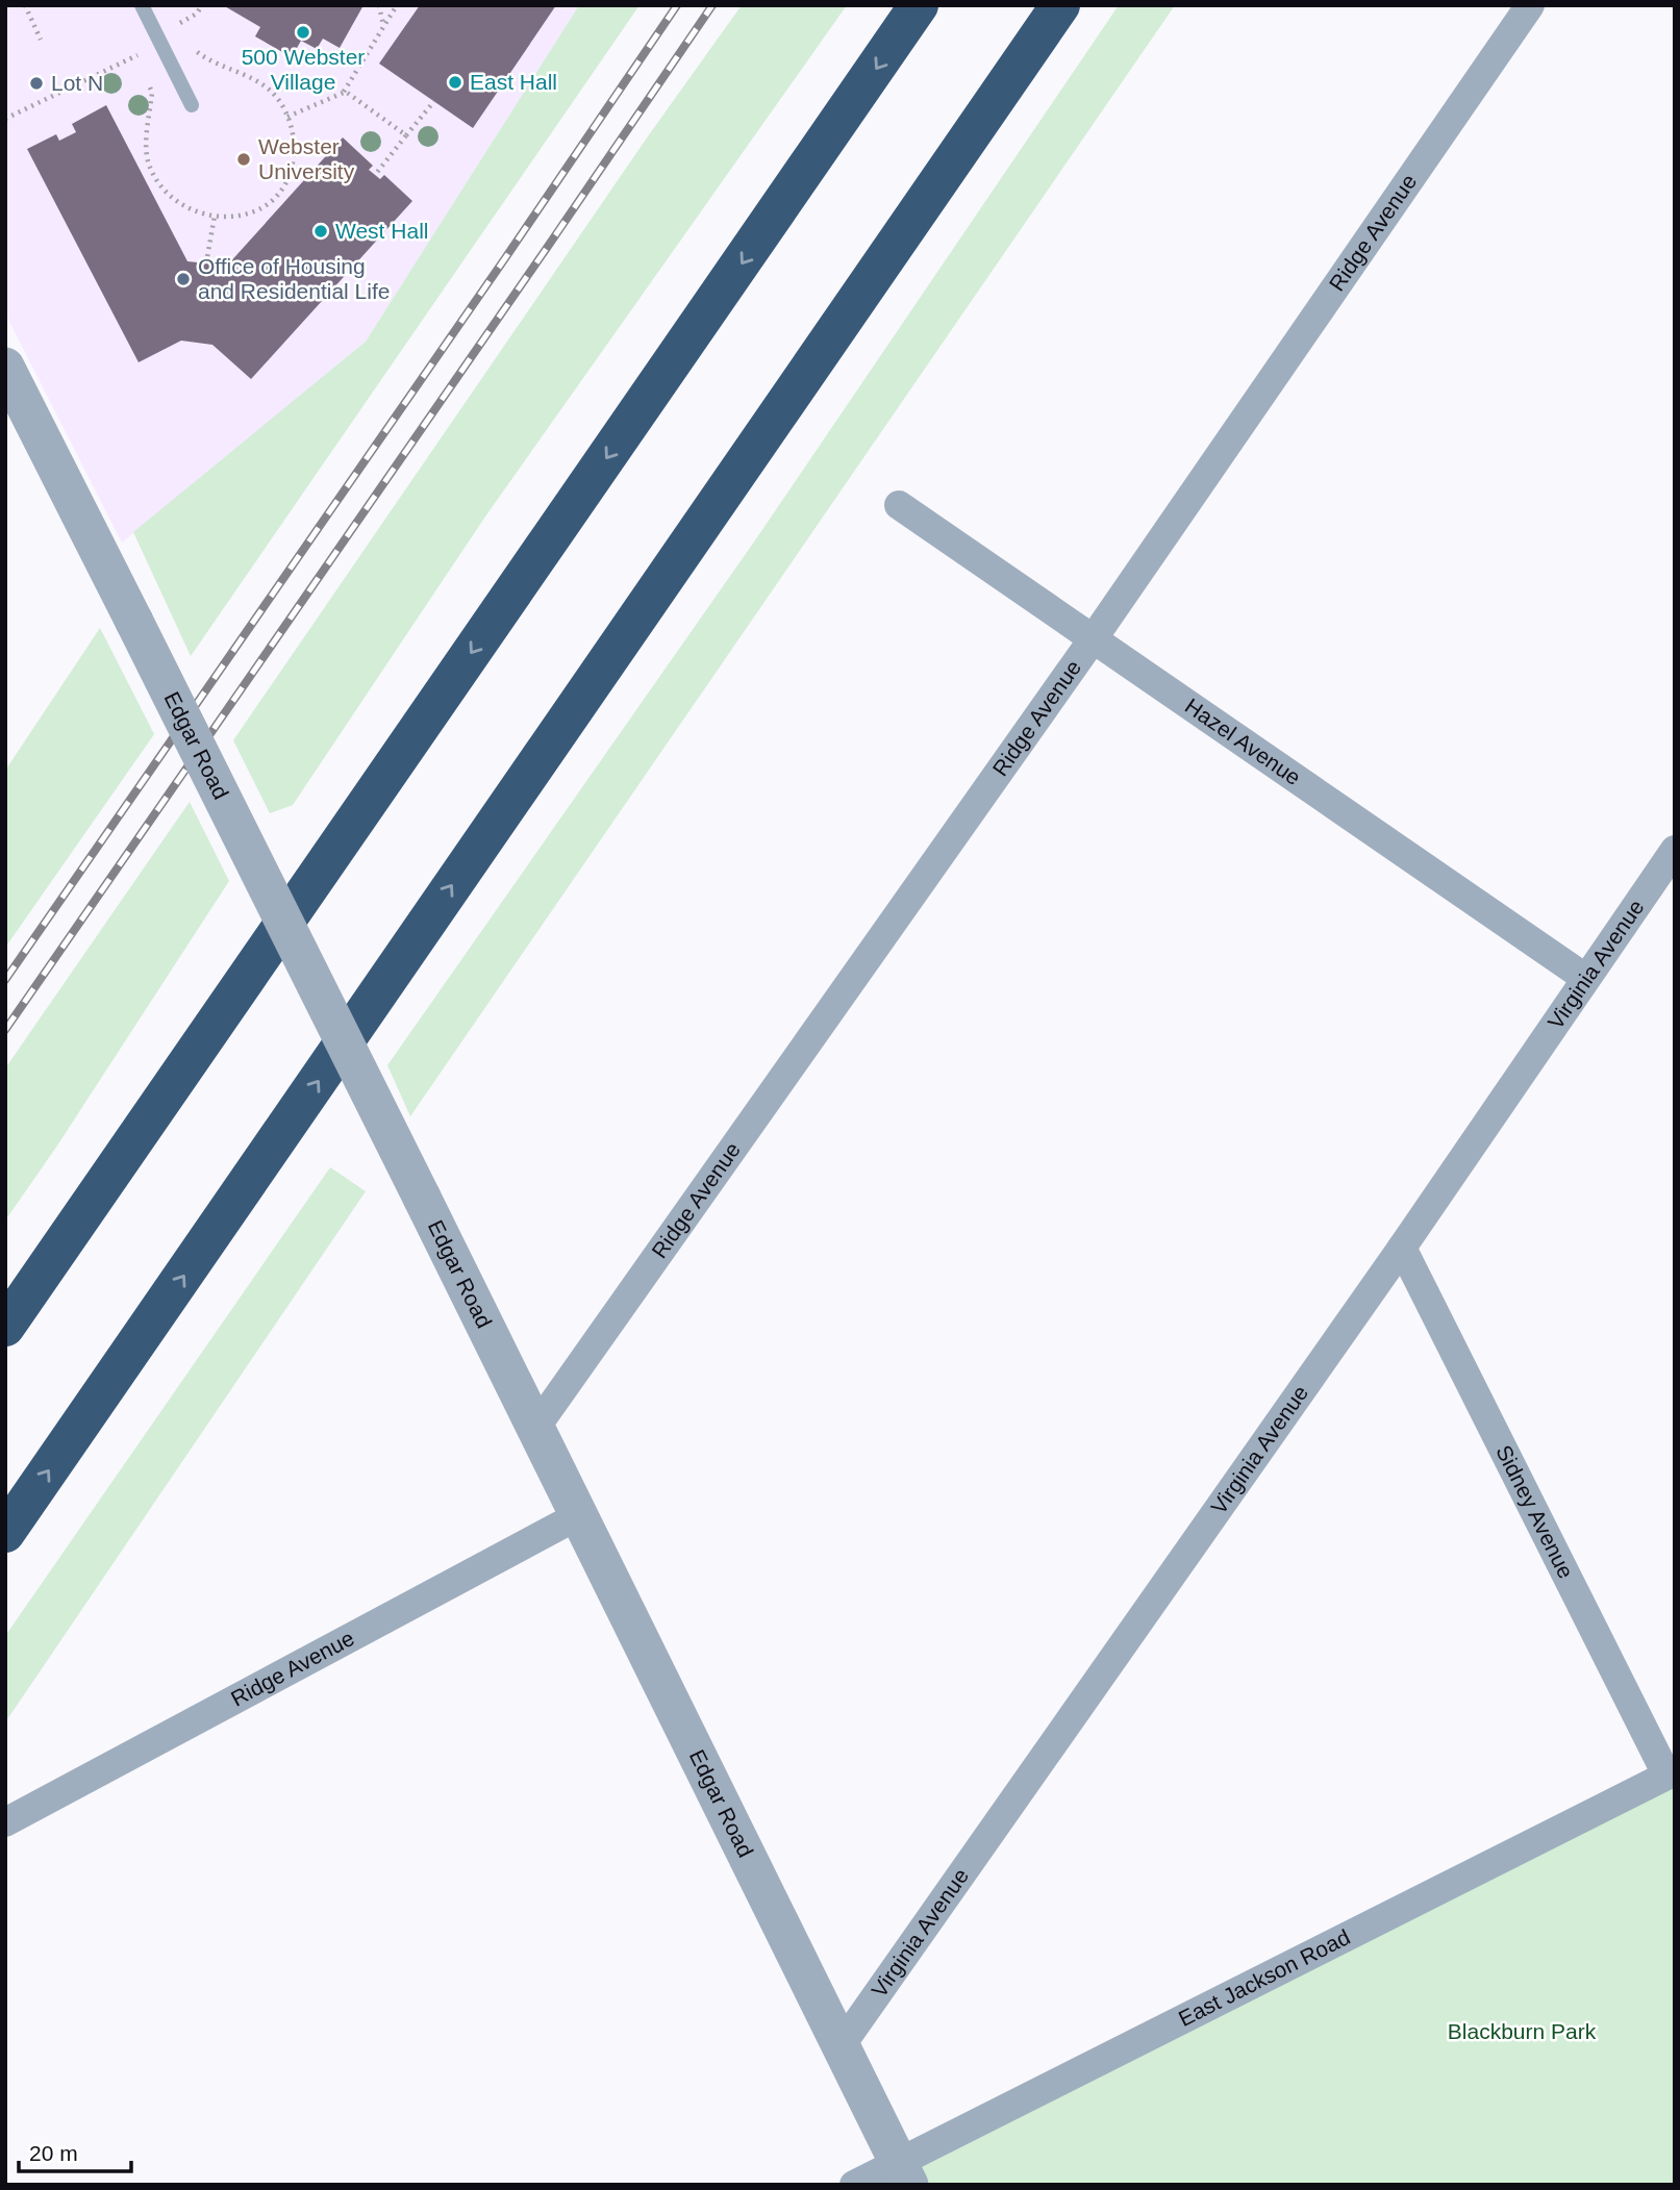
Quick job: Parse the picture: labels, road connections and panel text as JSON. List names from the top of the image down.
{
  "streets": {
    "street": [
      "Ridge Avenue",
      "Hazel Avenue",
      "Edgar Road",
      "Virginia Avenue",
      "Sidney Avenue",
      "East Jackson Road"
    ]
  },
  "crossings": [
    ["Ridge Avenue", "Hazel Avenue"],
    ["Ridge Avenue", "Edgar Road"],
    ["Hazel Avenue", "Virginia Avenue"],
    ["Edgar Road", "Virginia Avenue"],
    ["Edgar Road", "East Jackson Road"],
    ["Virginia Avenue", "Sidney Avenue"],
    ["Sidney Avenue", "East Jackson Road"]
  ],
  "parks": ["Blackburn Park"],
  "places": [
    "500 Webster Village",
    "East Hall",
    "Lot N",
    "Webster University",
    "West Hall",
    "Office of Housing and Residential Life"
  ],
  "scale_bar": "20 m"
}
